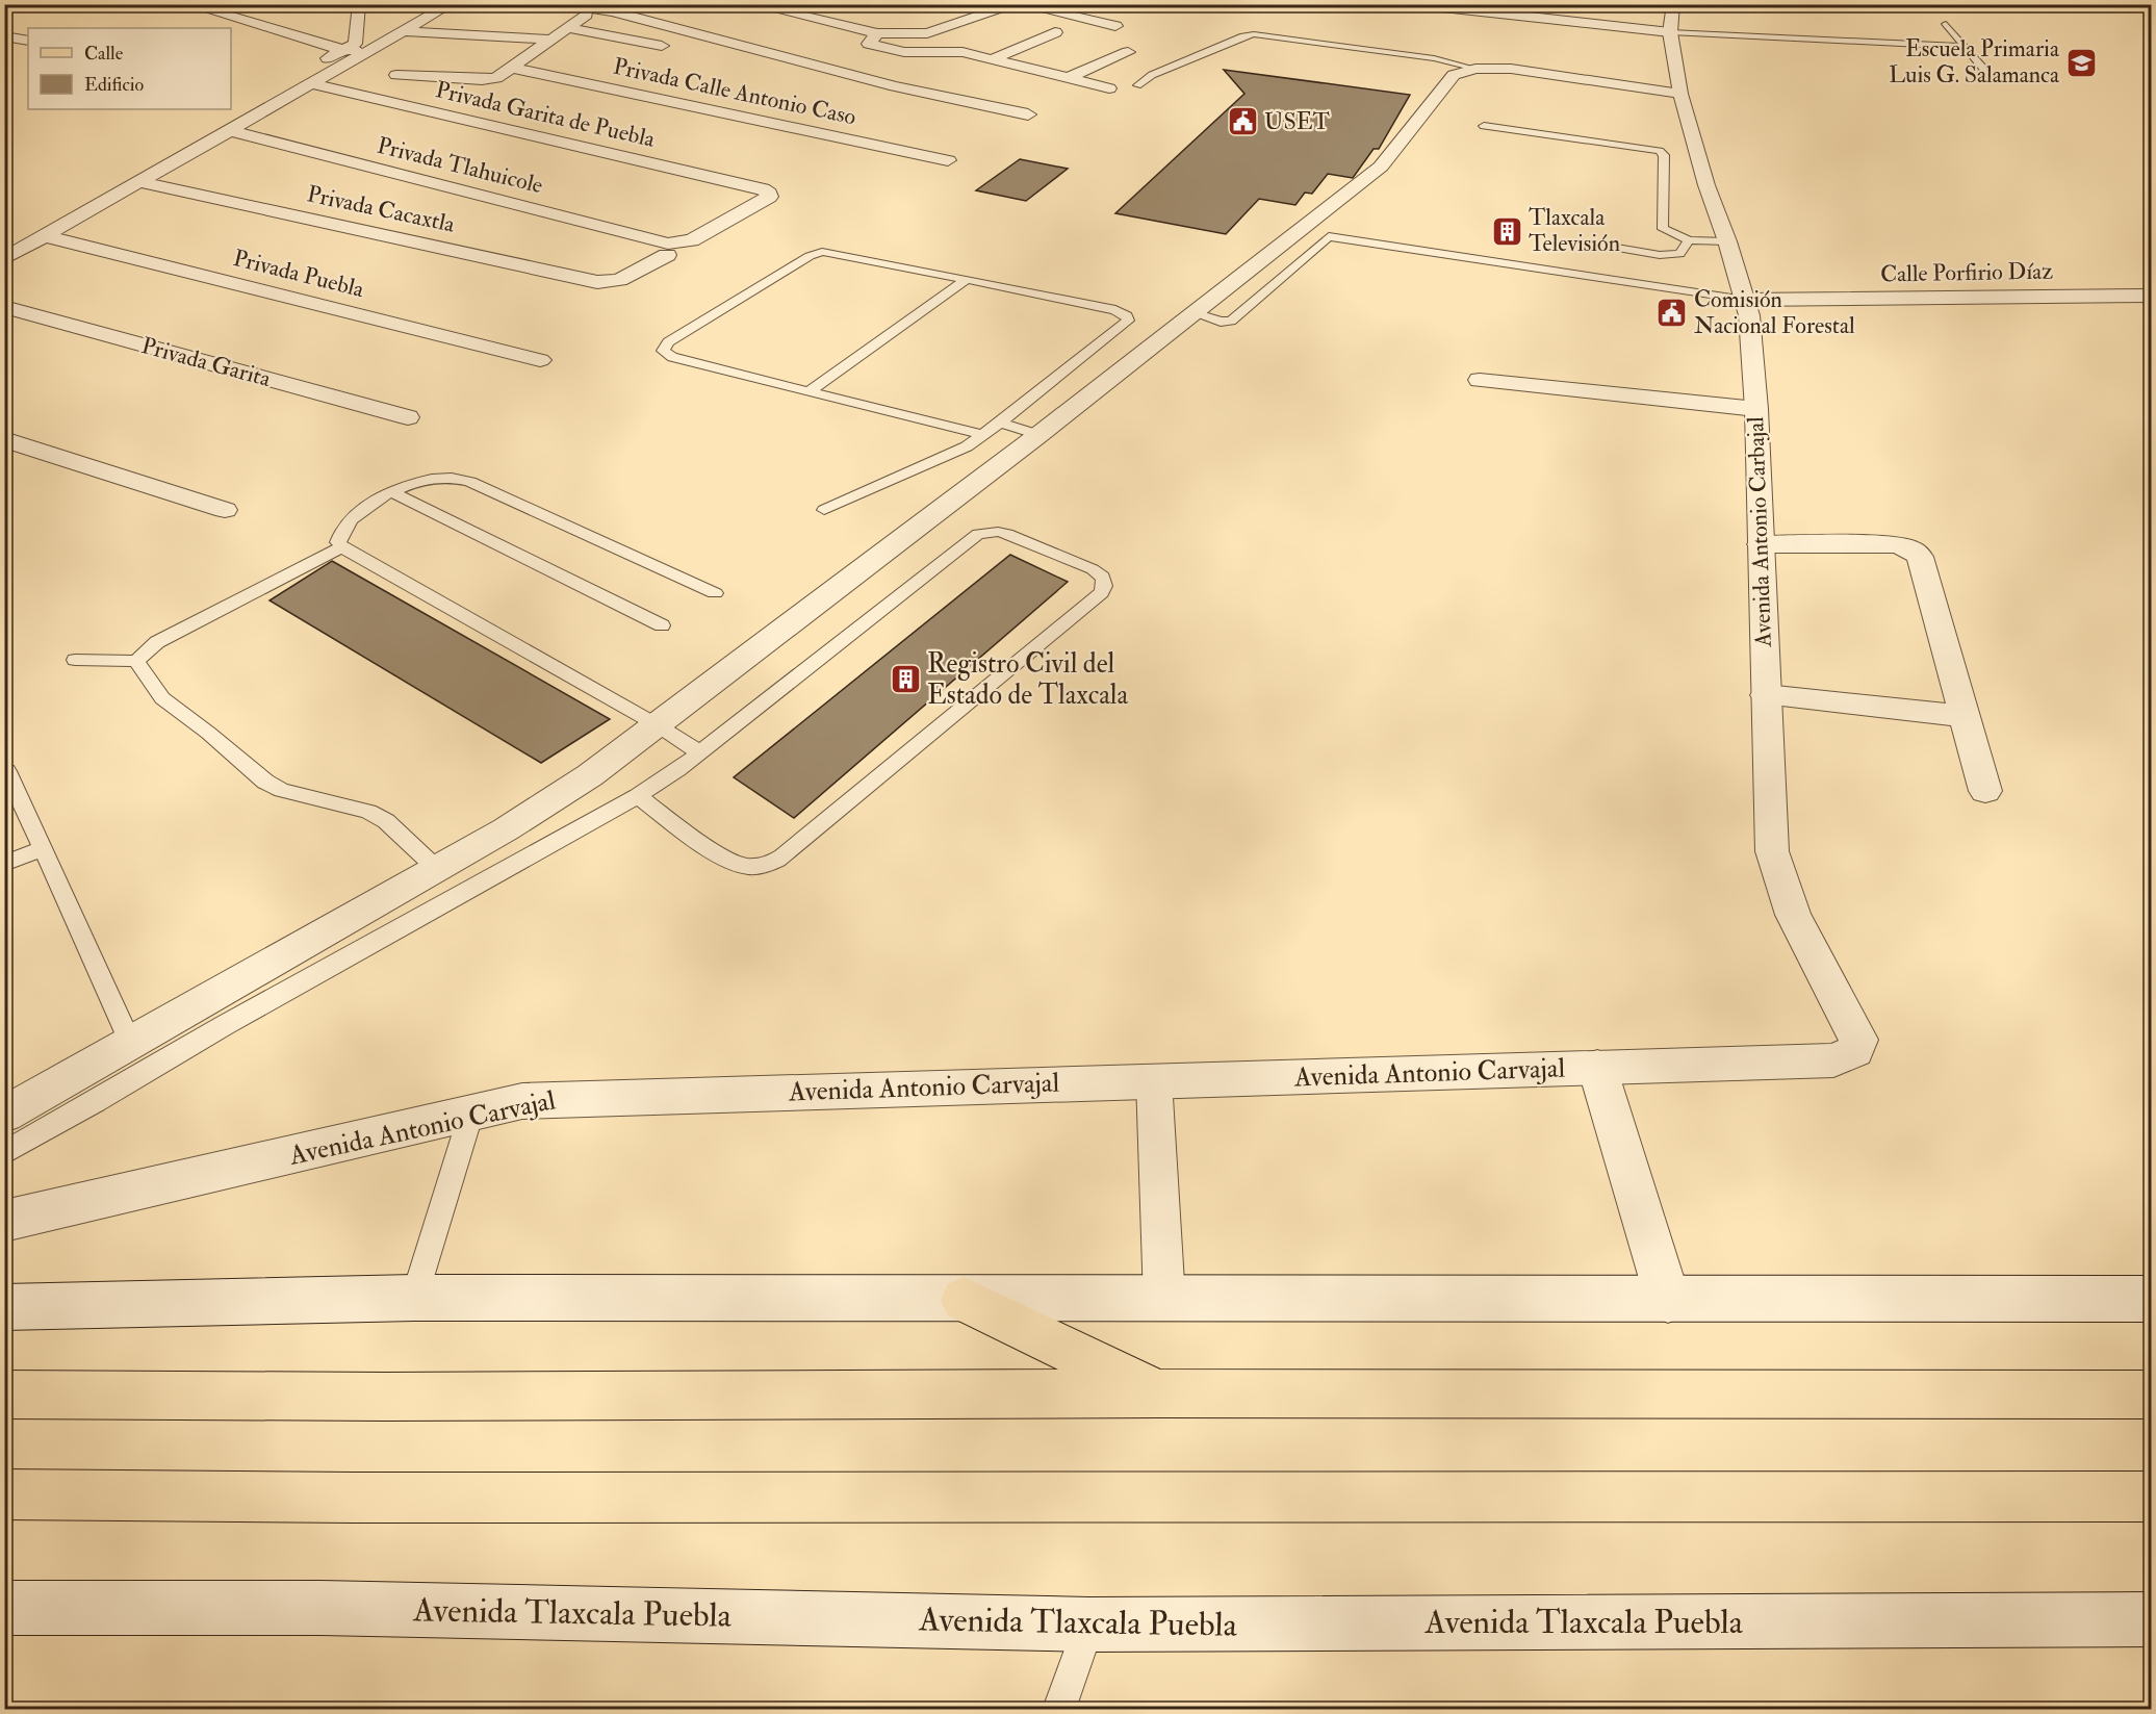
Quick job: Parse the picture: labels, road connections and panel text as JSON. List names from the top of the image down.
{
  "streets": {
    "street": [
      "Privada Calle Antonio Caso",
      "Privada Garita de Puebla",
      "Privada Tlahuicole",
      "Privada Cacaxtla",
      "Calle Porfirio Díaz",
      "Privada Puebla",
      "Privada Garita",
      "Avenida Antonio Carbajal",
      "Avenida Antonio Carvajal",
      "Avenida Tlaxcala Puebla"
    ]
  },
  "crossings": [
    ["Privada Garita de Puebla", "Privada Tlahuicole"],
    ["Privada Garita de Puebla", "Privada Cacaxtla"],
    ["Privada Tlahuicole", "Privada Cacaxtla"],
    ["Calle Porfirio Díaz", "Avenida Antonio Carbajal"],
    ["Avenida Antonio Carbajal", "Avenida Antonio Carvajal"]
  ],
  "places": {
    "school or university": ["Escuela Primaria Luis G. Salamanca"],
    "public building": ["USET", "Comisión Nacional Forestal"],
    "building": ["Tlaxcala Televisión", "Registro Civil del Estado de Tlaxcala"]
  },
  "legend": ["Calle", "Edificio"]
}
